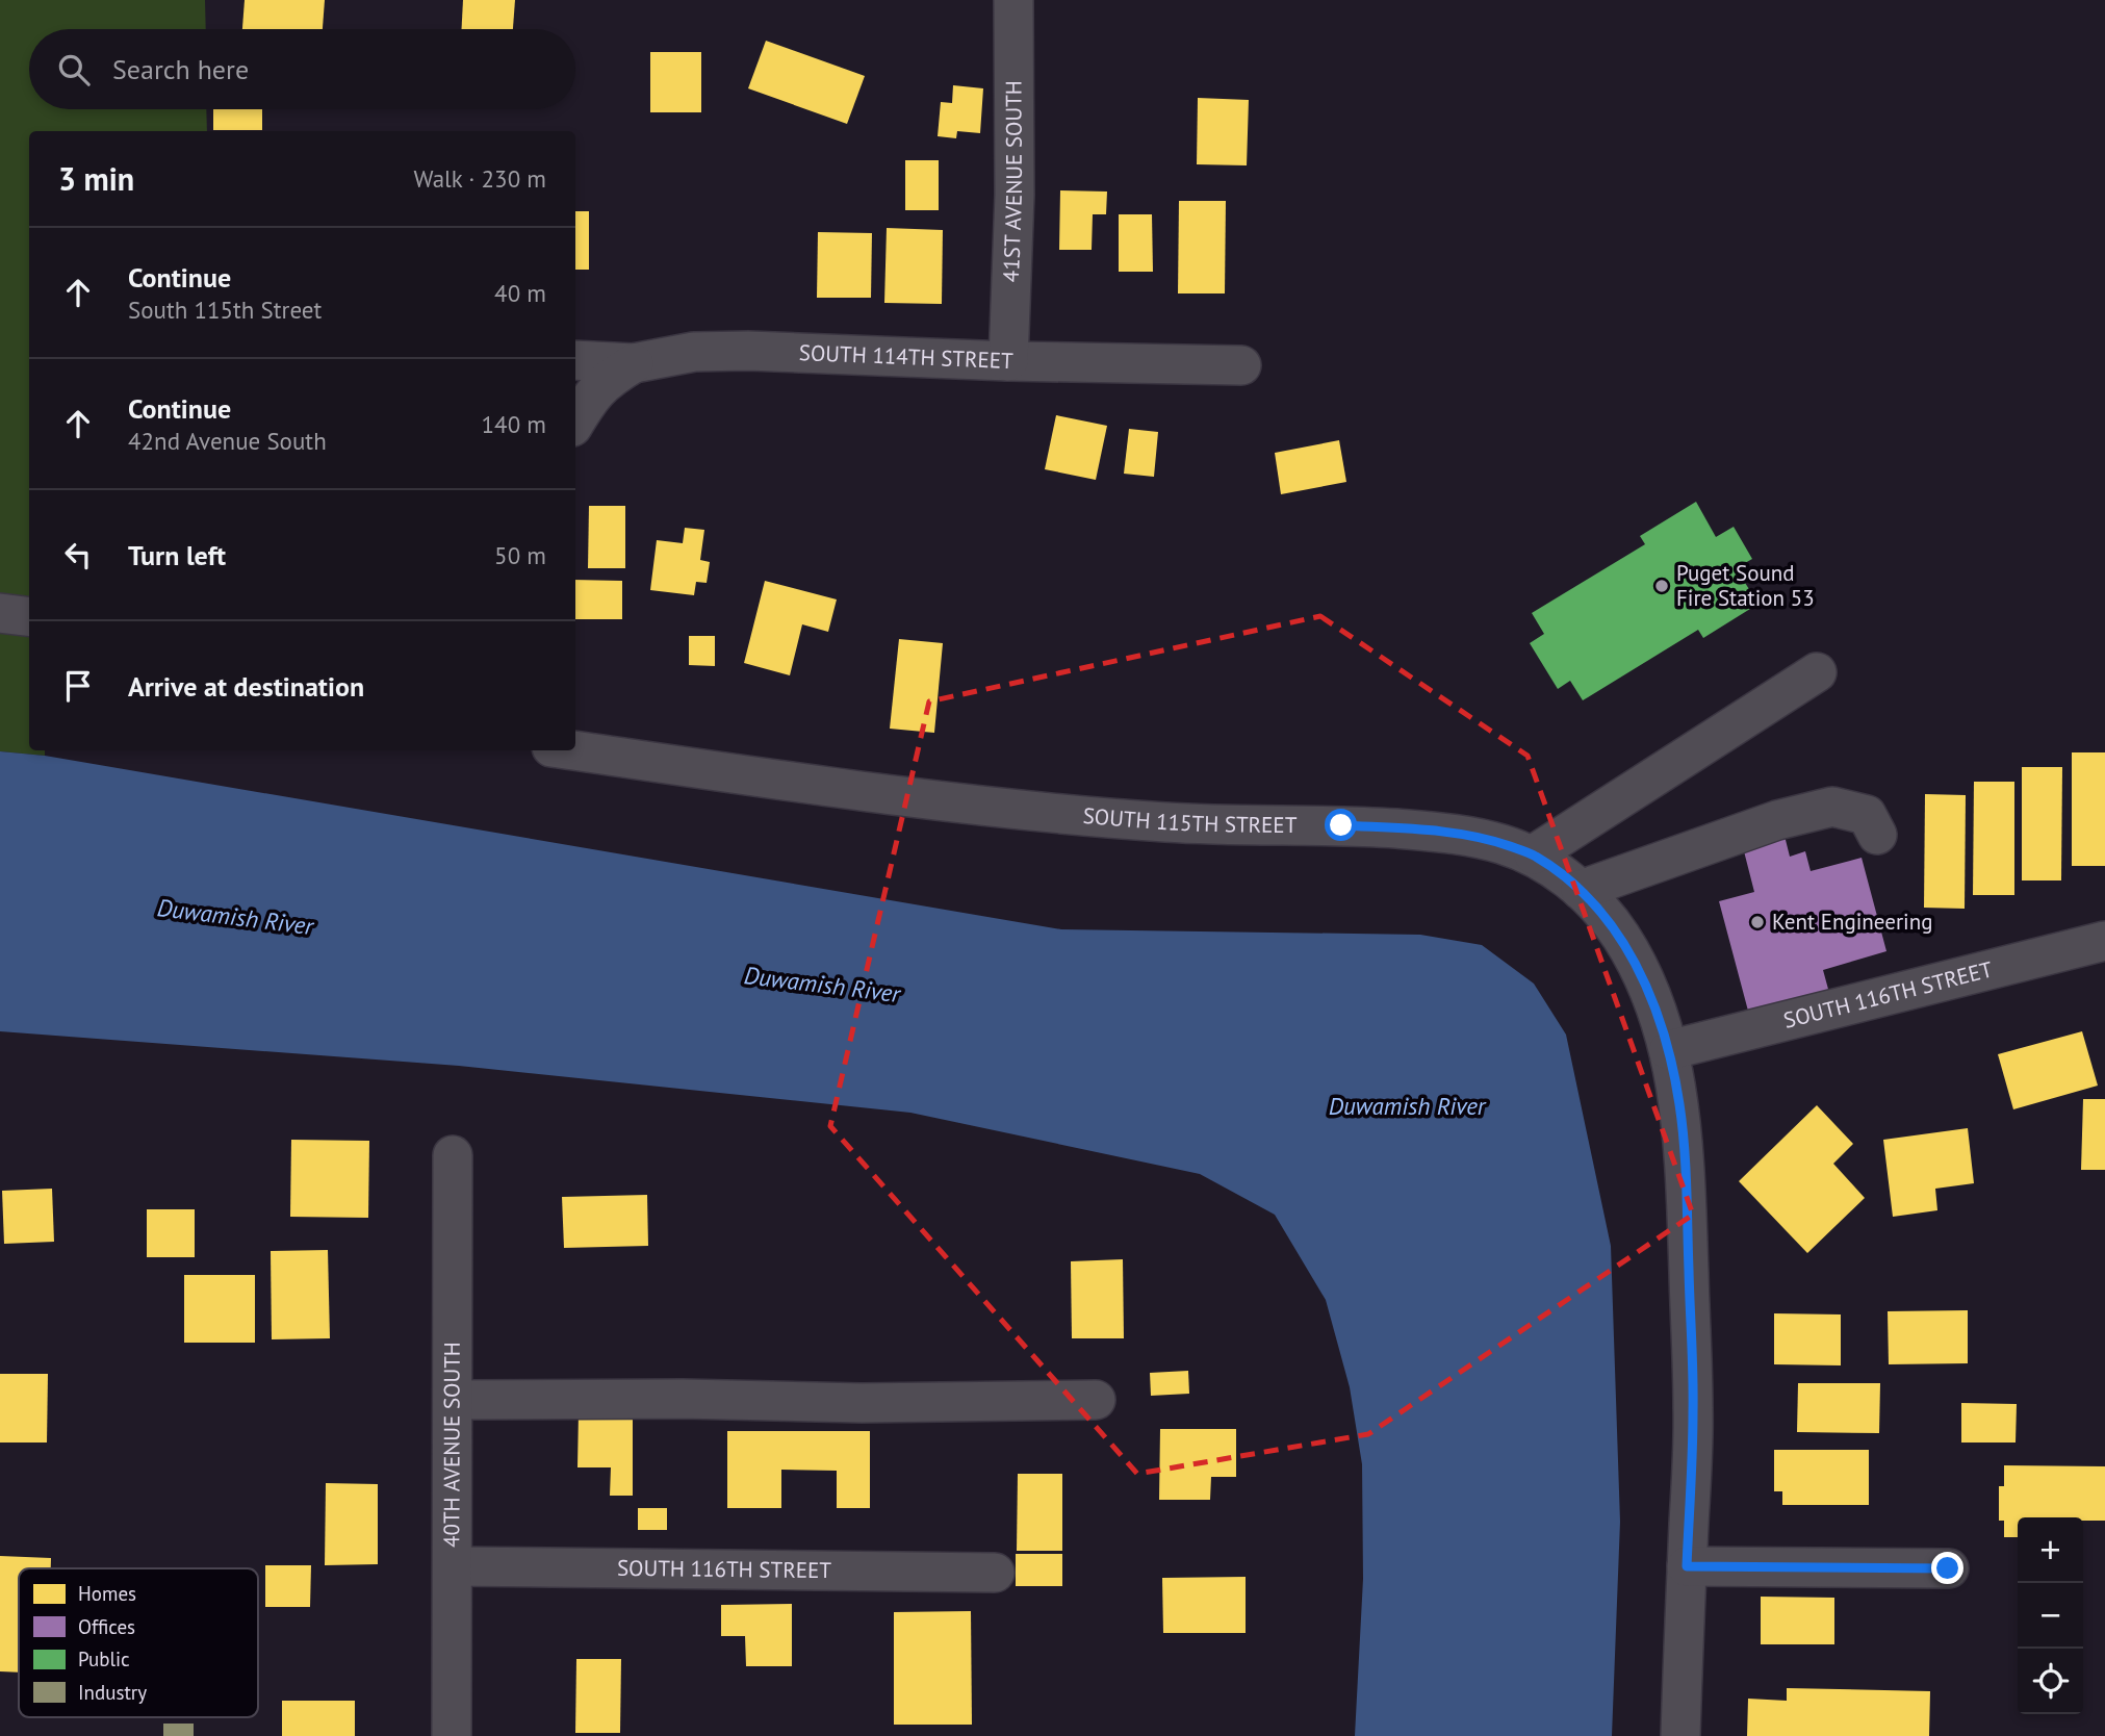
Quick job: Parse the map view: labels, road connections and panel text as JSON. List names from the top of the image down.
{
  "streets": {
    "street": [
      "41ST AVENUE SOUTH",
      "SOUTH 114TH STREET",
      "SOUTH 115TH STREET",
      "SOUTH 116TH STREET",
      "40TH AVENUE SOUTH"
    ]
  },
  "crossings": [
    ["41ST AVENUE SOUTH", "SOUTH 114TH STREET"],
    ["SOUTH 115TH STREET", "SOUTH 116TH STREET"],
    ["SOUTH 116TH STREET", "40TH AVENUE SOUTH"]
  ],
  "water": ["Duwamish River"],
  "places": ["Puget Sound Fire Station 53", "Kent Engineering"],
  "legend": [
    "Homes",
    "Offices",
    "Public",
    "Industry"
  ],
  "page": {
    "search": "Search here",
    "heading": ["3 min", "Walk · 230 m"],
    "list": [
      ["Continue", "South 115th Street", "40 m"],
      ["Continue", "42nd Avenue South", "140 m"],
      ["Turn left", "50 m"],
      "Arrive at destination"
    ],
    "map_buttons": ["+", "−"]
  }
}
